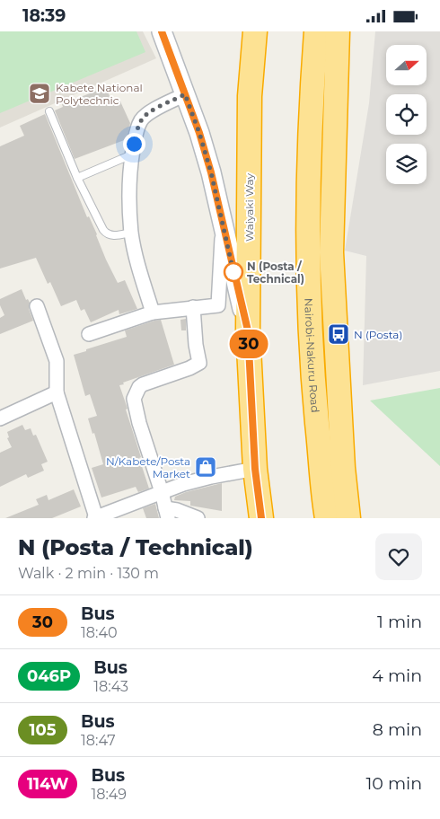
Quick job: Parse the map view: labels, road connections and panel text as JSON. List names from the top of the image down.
{
  "streets": {
    "highway": ["Waiyaki Way", "Nairobi-Nakuru Road"]
  },
  "places": {
    "school or university": ["Kabete National Polytechnic"],
    "other": ["N (Posta / Technical)"],
    "bus stop": ["N (Posta)"],
    "shop": ["N/Kabete/Posta Market"]
  },
  "lines": ["bus line 30"],
  "north": "right",
  "page": {
    "status": "18:39",
    "on_map": "30",
    "heading": ["N (Posta / Technical)", "Walk · 2 min · 130 m"],
    "list": [
      {
        "mark": "30",
        "name": "Bus",
        "note": "18:40",
        "value": "1 min"
      },
      {
        "mark": "046P",
        "name": "Bus",
        "note": "18:43",
        "value": "4 min"
      },
      {
        "mark": "105",
        "name": "Bus",
        "note": "18:47",
        "value": "8 min"
      },
      {
        "mark": "114W",
        "name": "Bus",
        "note": "18:49",
        "value": "10 min"
      }
    ]
  }
}
